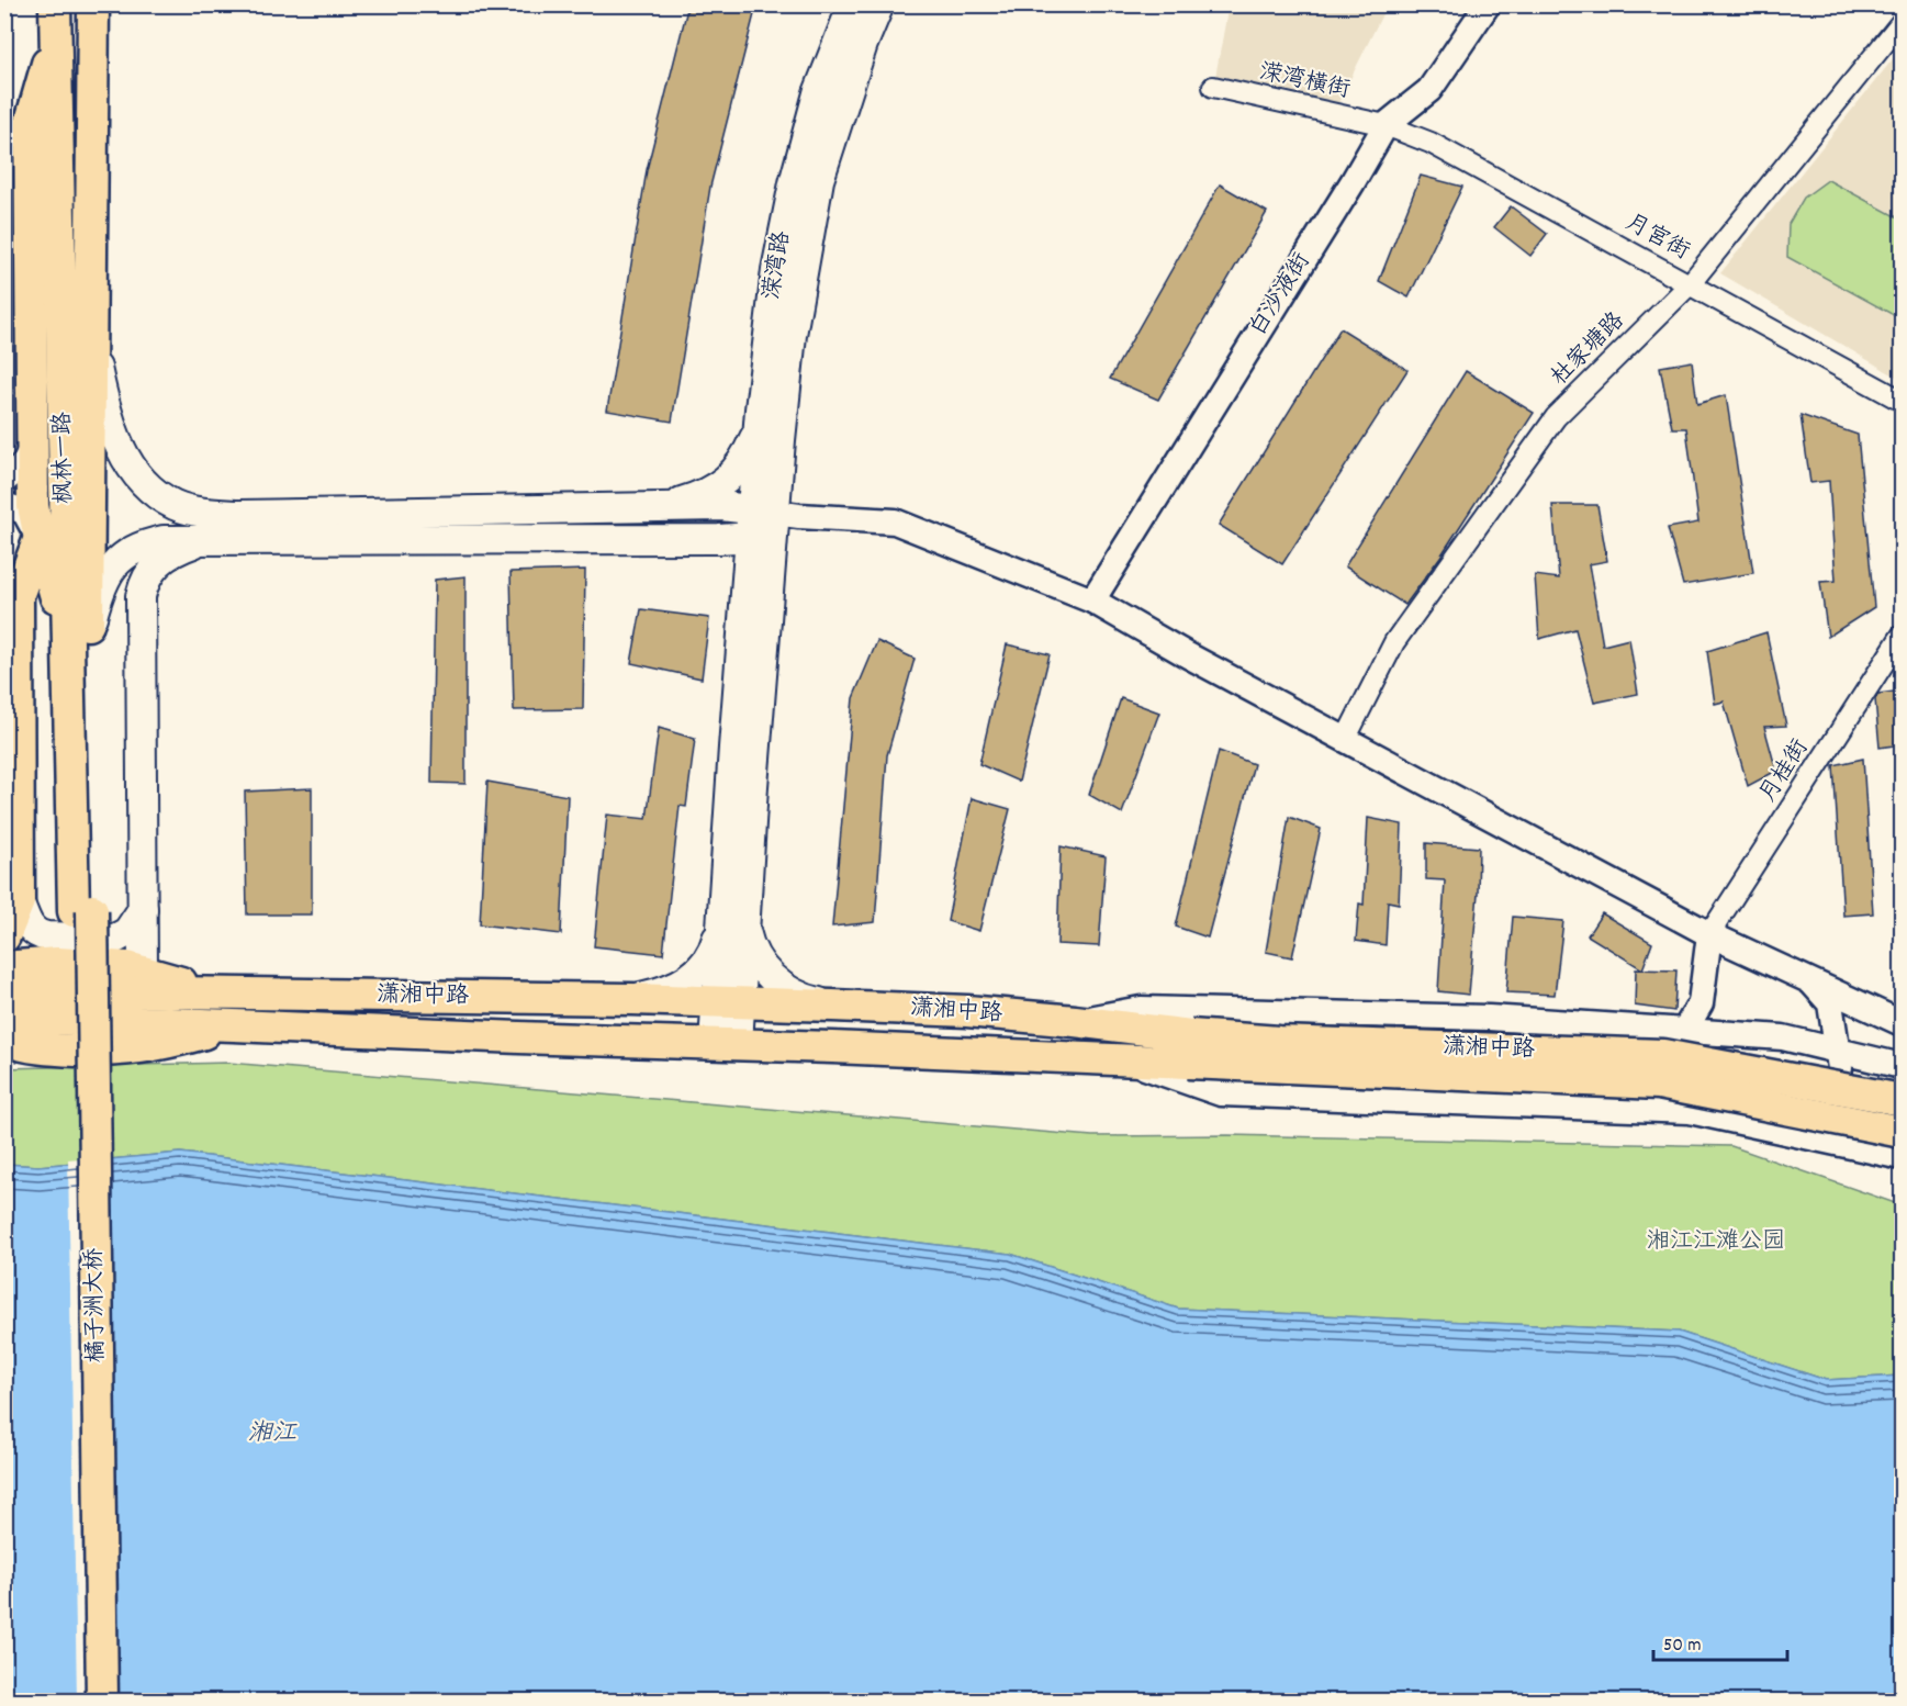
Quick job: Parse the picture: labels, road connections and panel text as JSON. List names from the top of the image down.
{
  "streets": {
    "main road": [
      "溁湾路",
      "枫林一路",
      "潇湘中路",
      "橘子洲大桥"
    ],
    "street": [
      "溁湾横街",
      "月宫街",
      "白沙液街",
      "杜家塘路",
      "月桂街"
    ]
  },
  "crossings": [
    ["溁湾横街", "月宫街"],
    ["溁湾横街", "白沙液街"],
    ["月宫街", "白沙液街"],
    ["月宫街", "杜家塘路"],
    ["枫林一路", "橘子洲大桥"]
  ],
  "water": ["湘江"],
  "parks": ["湘江江滩公园"],
  "scale_bar": "50 m"
}
